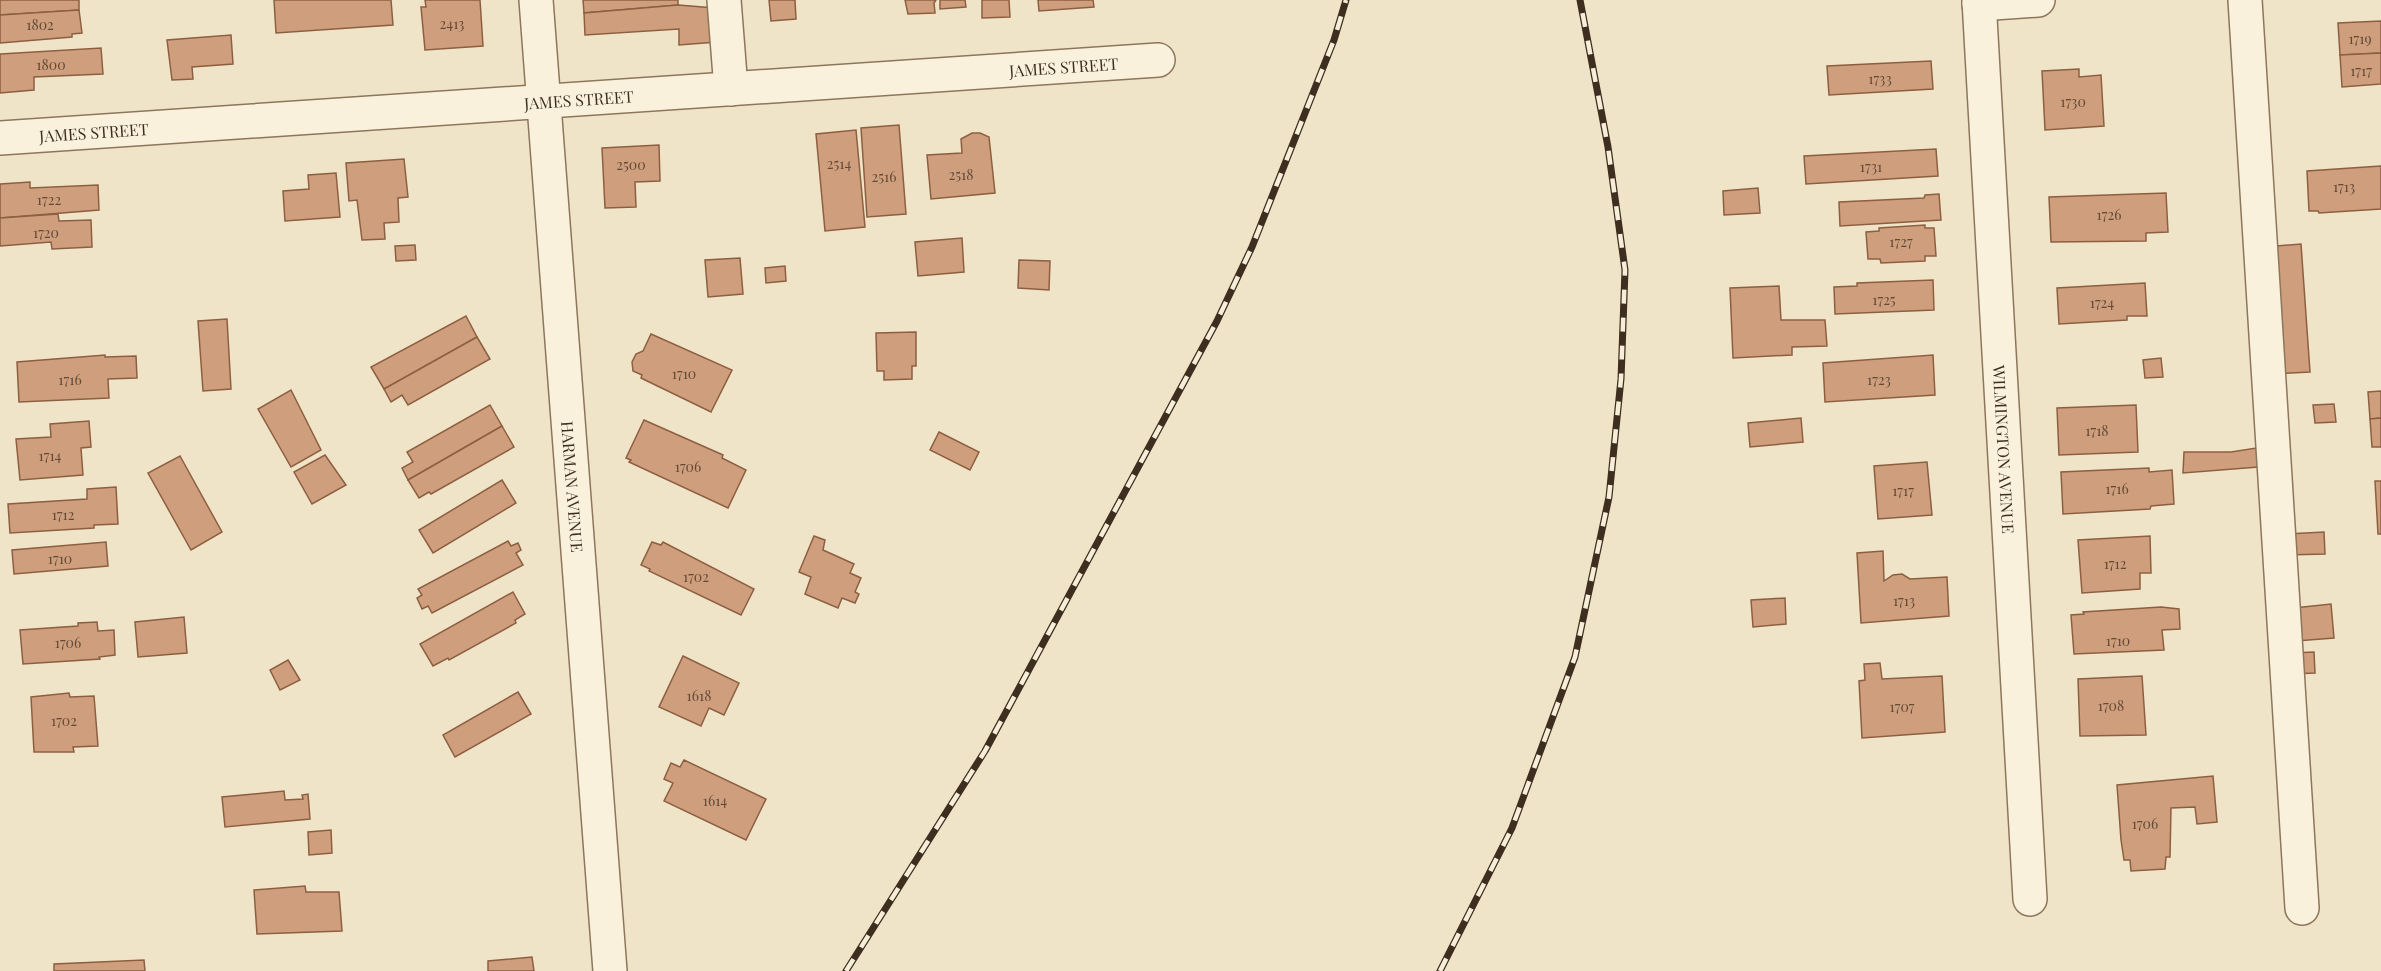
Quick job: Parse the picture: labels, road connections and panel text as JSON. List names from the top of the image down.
{
  "streets": {
    "street": ["JAMES STREET", "WILMINGTON AVENUE", "HARMAN AVENUE"]
  },
  "crossings": [
    ["JAMES STREET", "HARMAN AVENUE"]
  ],
  "house_numbers": [
    "2413",
    "1802",
    "1719",
    "1800",
    "1717",
    "1733",
    "1730",
    "2514",
    "2500",
    "1731",
    "2518",
    "2516",
    "1713",
    "1722",
    "1726",
    "1720",
    "1727",
    "1725",
    "1724",
    "1710",
    "1716",
    "1723",
    "1718",
    "1714",
    "1706",
    "1716",
    "1717",
    "1712",
    "1710",
    "1712",
    "1702",
    "1713",
    "1710",
    "1706",
    "1618",
    "1708",
    "1707",
    "1702",
    "1614",
    "1706"
  ]
}
